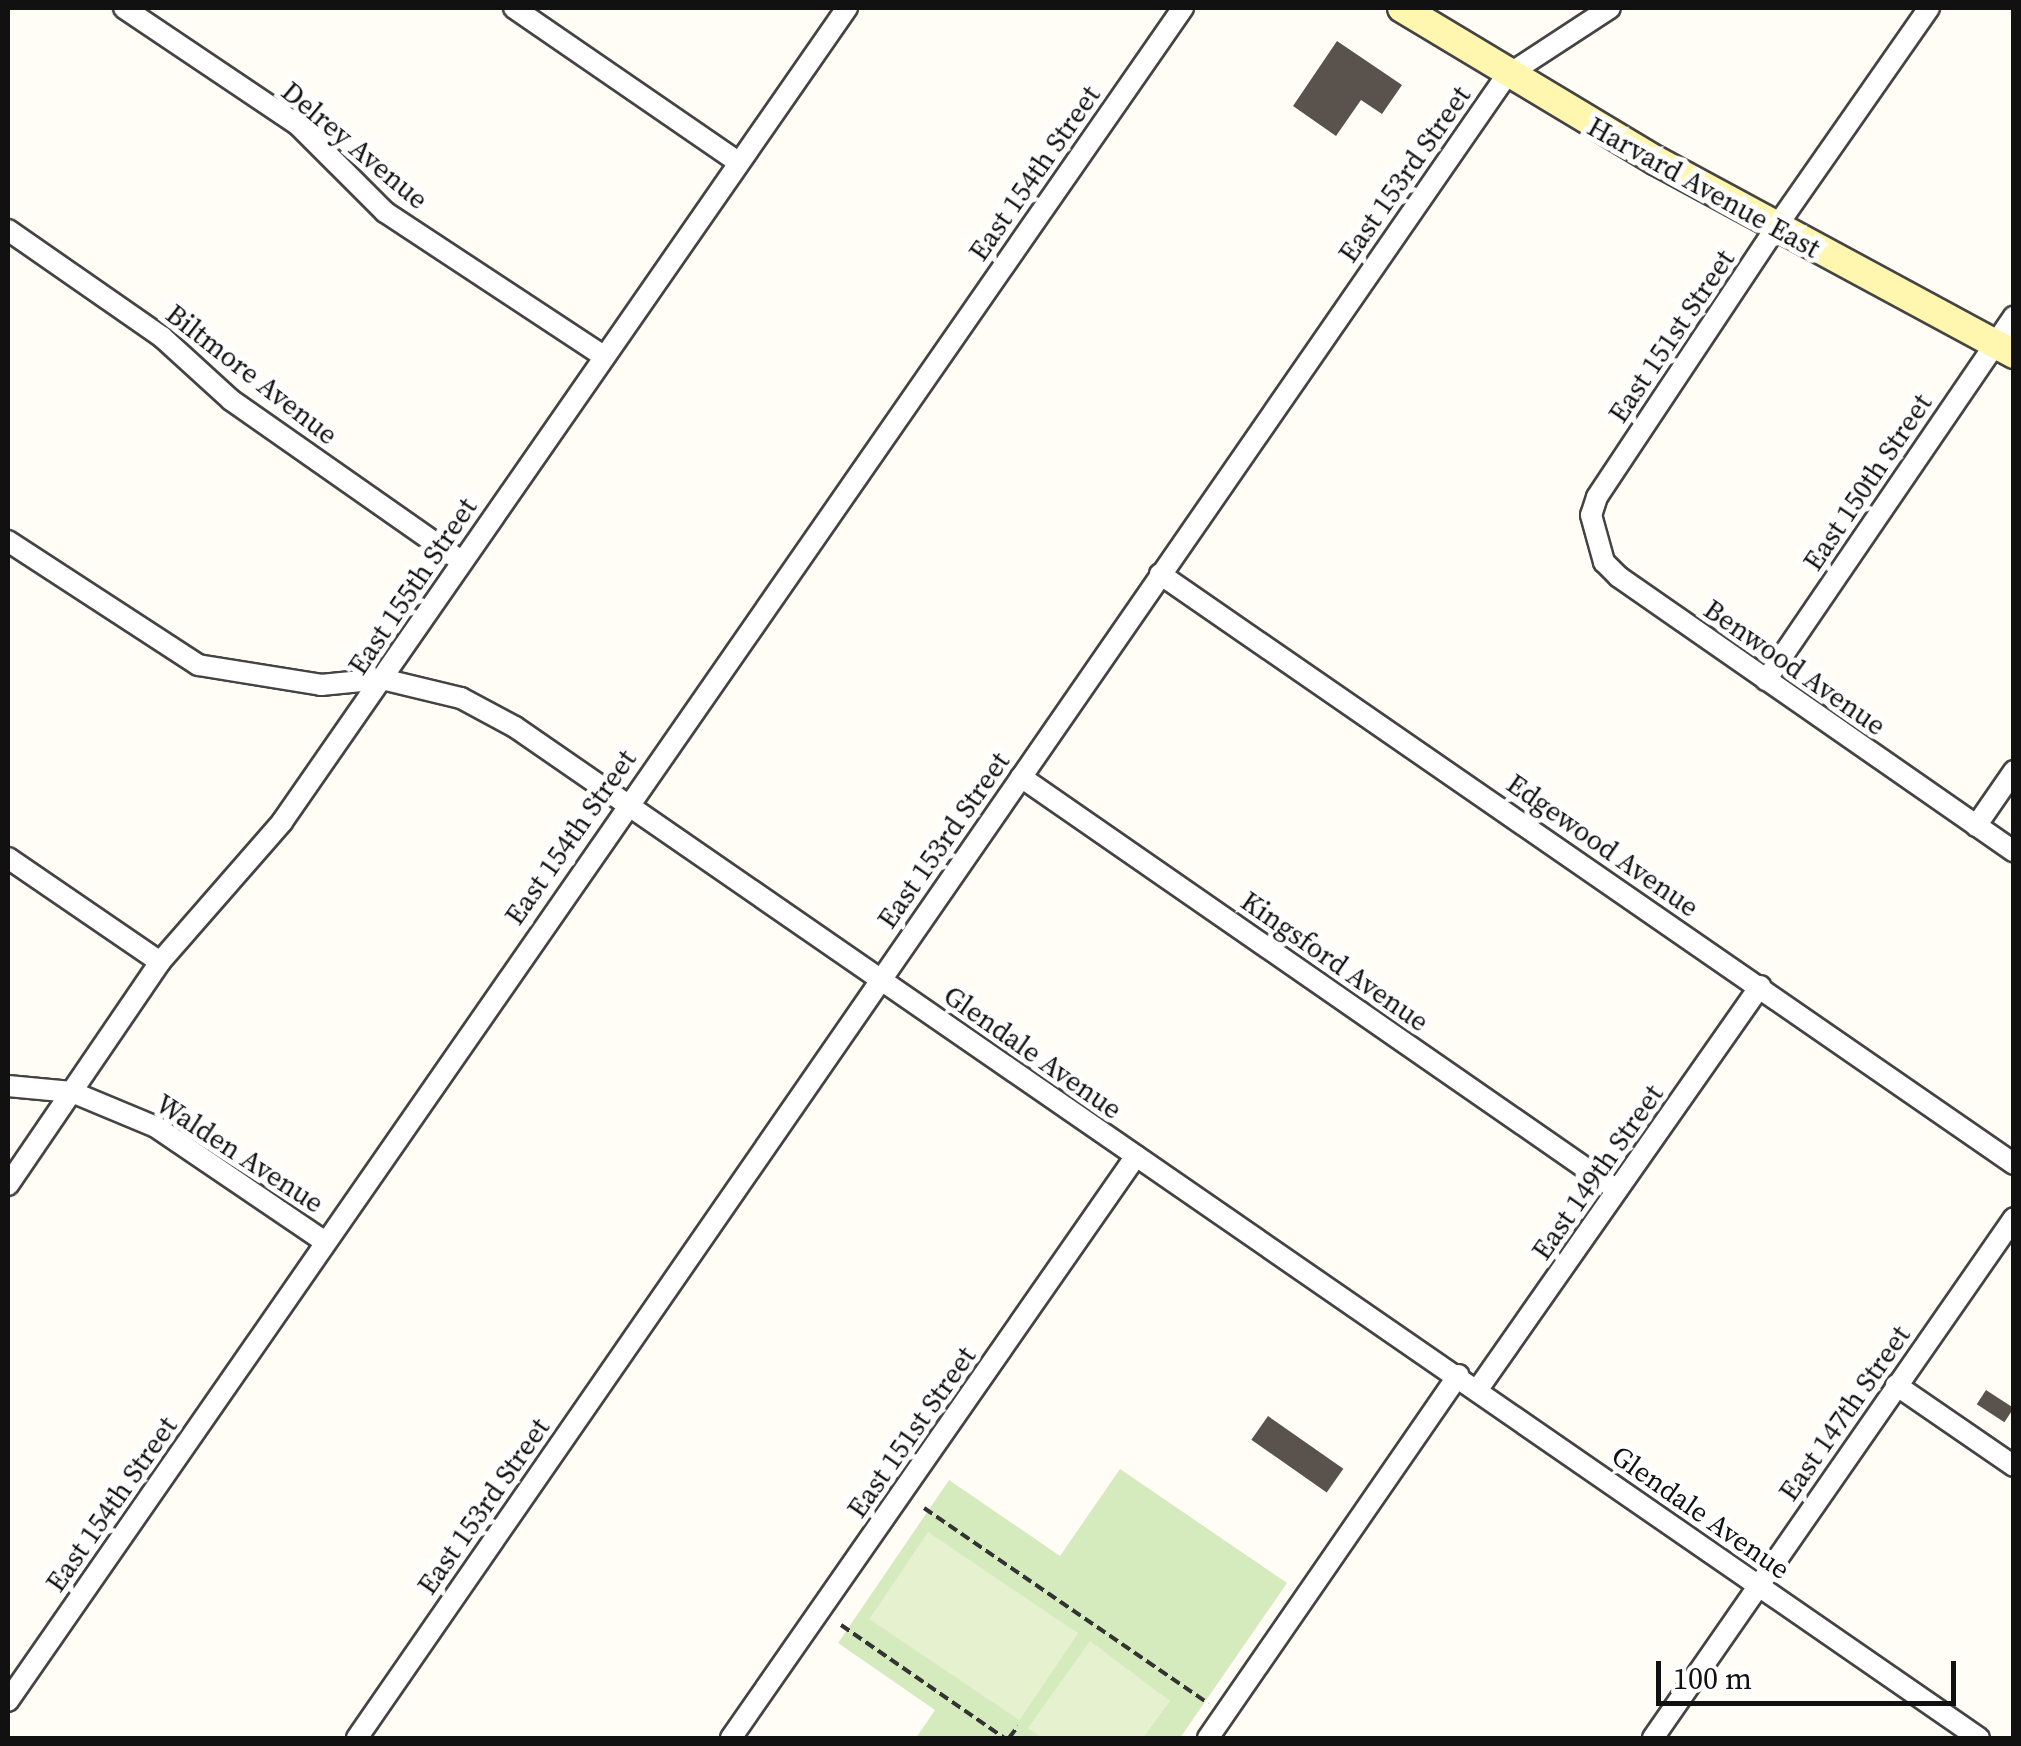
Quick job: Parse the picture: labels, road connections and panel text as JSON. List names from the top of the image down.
{
  "streets": {
    "main road": ["Harvard Avenue East"],
    "street": [
      "Delrey Avenue",
      "East 154th Street",
      "East 153rd Street",
      "East 151st Street",
      "Biltmore Avenue",
      "East 150th Street",
      "East 155th Street",
      "Benwood Avenue",
      "Edgewood Avenue",
      "Kingsford Avenue",
      "Glendale Avenue",
      "Walden Avenue",
      "East 149th Street",
      "East 147th Street"
    ]
  },
  "crossings": [
    ["Delrey Avenue", "East 155th Street"],
    ["East 154th Street", "Glendale Avenue"],
    ["East 154th Street", "Walden Avenue"],
    ["East 153rd Street", "Harvard Avenue East"],
    ["East 153rd Street", "Edgewood Avenue"],
    ["East 153rd Street", "Kingsford Avenue"],
    ["East 153rd Street", "Glendale Avenue"],
    ["Harvard Avenue East", "East 151st Street"],
    ["Harvard Avenue East", "East 150th Street"],
    ["East 151st Street", "Benwood Avenue"],
    ["East 151st Street", "Glendale Avenue"],
    ["Biltmore Avenue", "East 155th Street"],
    ["East 150th Street", "Benwood Avenue"],
    ["East 155th Street", "Glendale Avenue"],
    ["East 155th Street", "Walden Avenue"],
    ["Edgewood Avenue", "East 149th Street"],
    ["Kingsford Avenue", "East 149th Street"],
    ["Glendale Avenue", "East 149th Street"],
    ["Glendale Avenue", "East 147th Street"]
  ],
  "scale_bar": "100 m"
}
